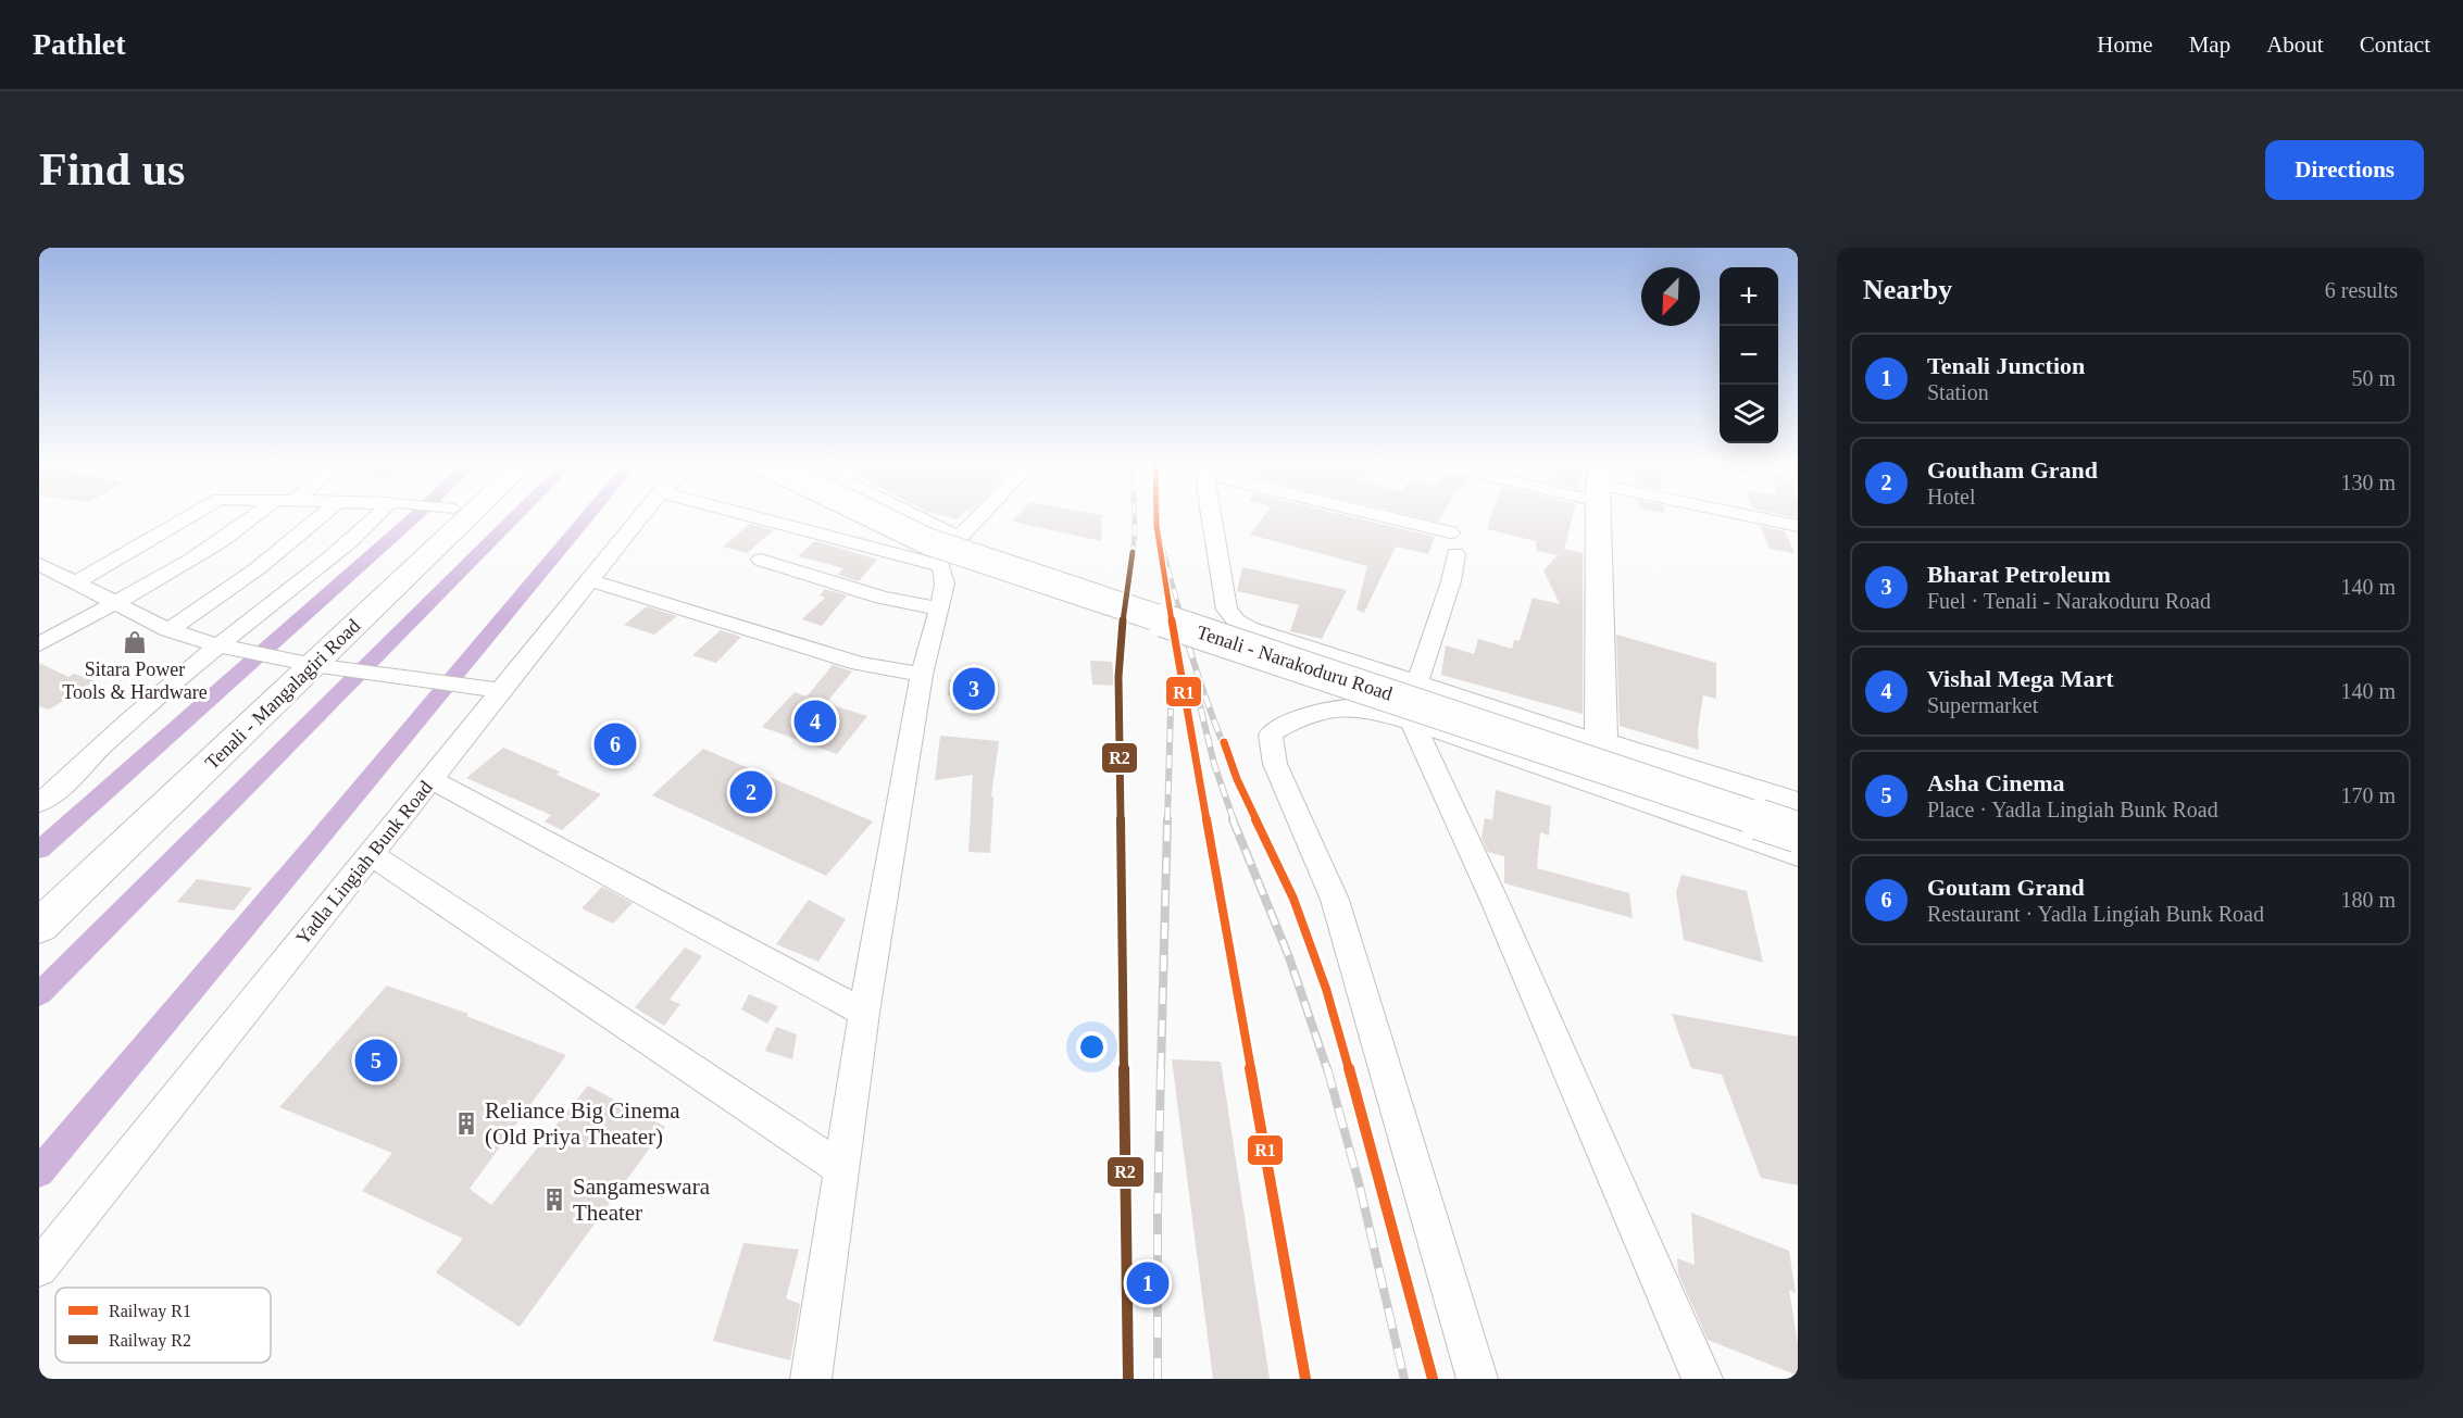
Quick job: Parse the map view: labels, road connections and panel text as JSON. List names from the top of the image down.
{
  "streets": {
    "main road": ["Tenali - Narakoduru Road", "Tenali - Mangalagiri Road"],
    "street": ["Yadla Lingiah Bunk Road"]
  },
  "places": {
    "shop": ["Sitara Power Tools & Hardware"],
    "building": ["Reliance Big Cinema (Old Priya Theater)", "Sangameswara Theater"]
  },
  "lines": ["rail line R1", "rail line R2"],
  "legend": ["Railway R1", "Railway R2"],
  "north": "bottom left",
  "page": {
    "header": "Pathlet",
    "nav": [
      "Home",
      "Map",
      "About",
      "Contact"
    ],
    "buttons": "Directions",
    "title": "Find us",
    "heading": ["Nearby", "6 results"],
    "map_buttons": ["+", "−"],
    "list": [
      {
        "mark": "1",
        "name": "Tenali Junction",
        "note": "Station",
        "value": "50 m"
      },
      {
        "mark": "2",
        "name": "Goutham Grand",
        "note": "Hotel",
        "value": "130 m"
      },
      {
        "mark": "3",
        "name": "Bharat Petroleum",
        "note": "Fuel · Tenali - Narakoduru Road",
        "value": "140 m"
      },
      {
        "mark": "4",
        "name": "Vishal Mega Mart",
        "note": "Supermarket",
        "value": "140 m"
      },
      {
        "mark": "5",
        "name": "Asha Cinema",
        "note": "Place · Yadla Lingiah Bunk Road",
        "value": "170 m"
      },
      {
        "mark": "6",
        "name": "Goutam Grand",
        "note": "Restaurant · Yadla Lingiah Bunk Road",
        "value": "180 m"
      }
    ],
    "pins": [
      "3",
      "4",
      "6",
      "2",
      "5",
      "1"
    ]
  }
}
